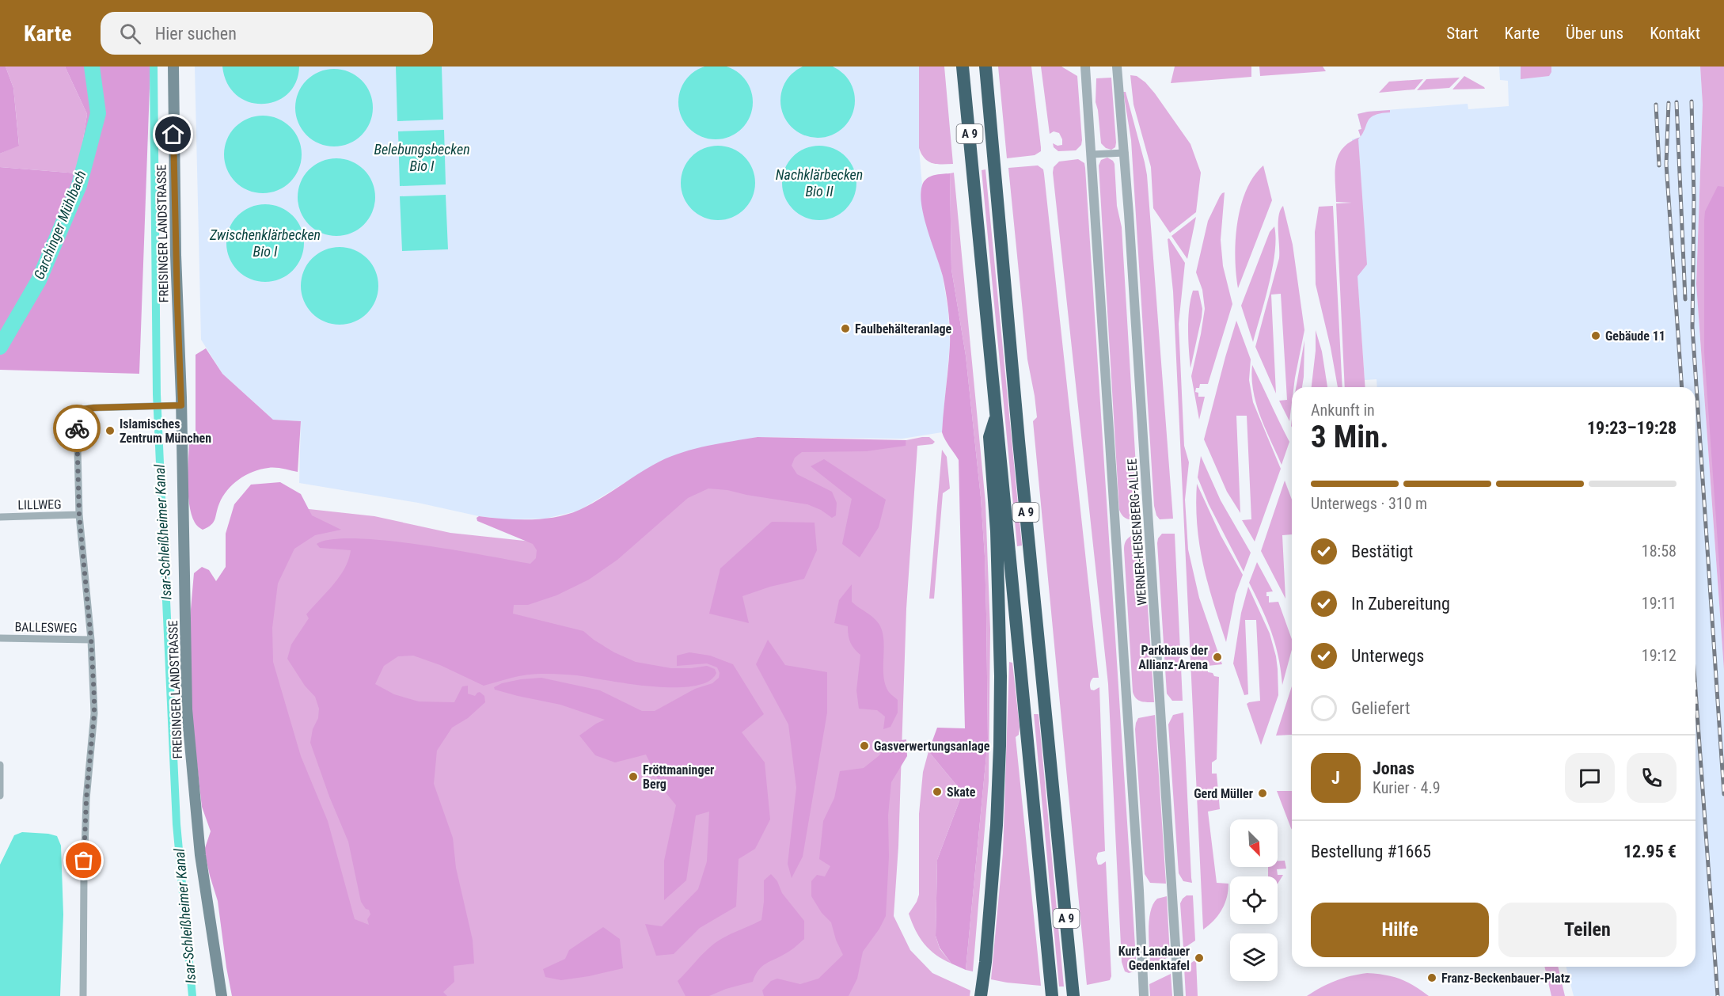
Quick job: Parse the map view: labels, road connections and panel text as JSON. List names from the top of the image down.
{
  "streets": {
    "highway": ["A 9"],
    "main road": ["FREISINGER LANDSTRASSE"],
    "street": ["LILLWEG", "WERNER-HEISENBERG-ALLEE", "BALLESWEG"]
  },
  "water": [
    "Belebungsbecken Bio I",
    "Nachklärbecken Bio II",
    "Garchinger Mühlbach",
    "Zwischenklärbecken Bio I",
    "Isar-Schleißheimer Kanal"
  ],
  "places": [
    "Faulbehälteranlage",
    "Gebäude 11",
    "Islamisches Zentrum München",
    "Parkhaus der Allianz-Arena",
    "Gasverwertungsanlage",
    "Fröttmaninger Berg",
    "Skate",
    "Gerd Müller",
    "Kurt Landauer Gedenktafel",
    "Franz-Beckenbauer-Platz"
  ],
  "north": "bottom right",
  "page": {
    "header": "Karte",
    "search": "Hier suchen",
    "nav": [
      "Start",
      "Karte",
      "Über uns",
      "Kontakt"
    ],
    "heading": ["3 Min.", "Ankunft in", "19:23–19:28"],
    "panel": [
      "Jonas",
      "Kurier · 4.9",
      "Bestellung #1665",
      "12.95 €"
    ],
    "bar": "Unterwegs · 310 m",
    "list": [
      ["Bestätigt", "18:58"],
      ["In Zubereitung", "19:11"],
      ["Unterwegs", "19:12"],
      "Geliefert"
    ],
    "round": "J",
    "buttons": ["Hilfe", "Teilen"]
  }
}
